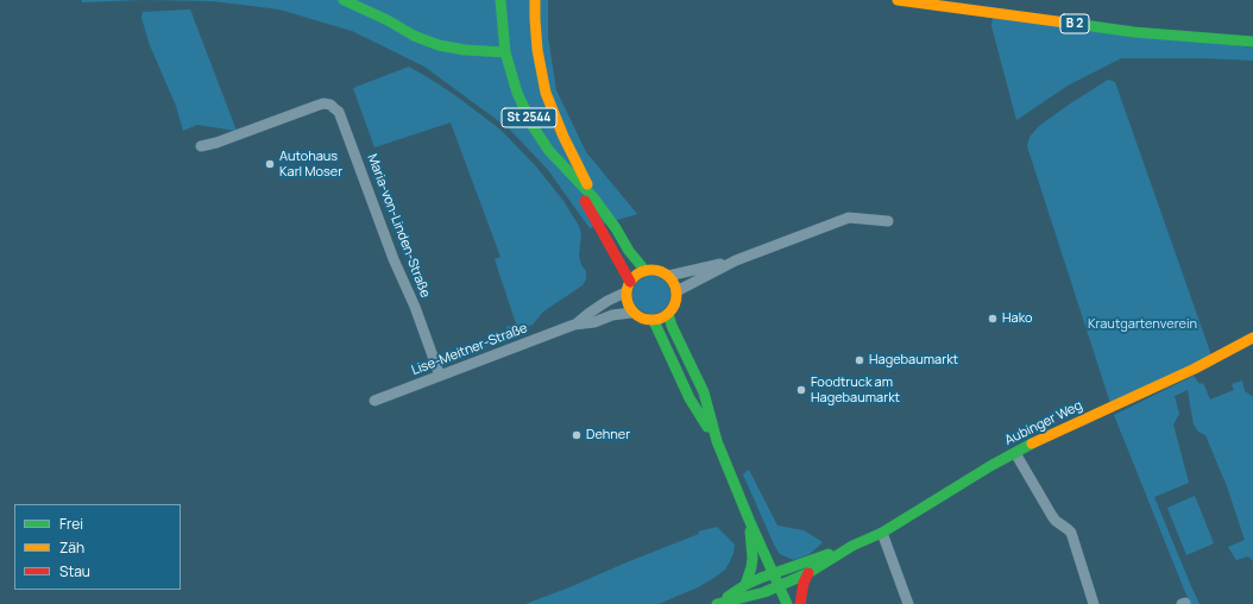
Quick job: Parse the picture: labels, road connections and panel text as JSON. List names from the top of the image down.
{
  "streets": {
    "main road": ["B 2", "St 2544", "Aubinger Weg"],
    "street": ["Maria-von-Linden-Straße", "Lise-Meitner-Straße"]
  },
  "crossings": [
    ["St 2544", "Lise-Meitner-Straße"],
    ["Maria-von-Linden-Straße", "Lise-Meitner-Straße"]
  ],
  "parks": ["Krautgartenverein"],
  "places": [
    "Autohaus Karl Moser",
    "Hako",
    "Hagebaumarkt",
    "Foodtruck am Hagebaumarkt",
    "Dehner"
  ],
  "legend": ["Frei", "Zäh", "Stau"]
}
